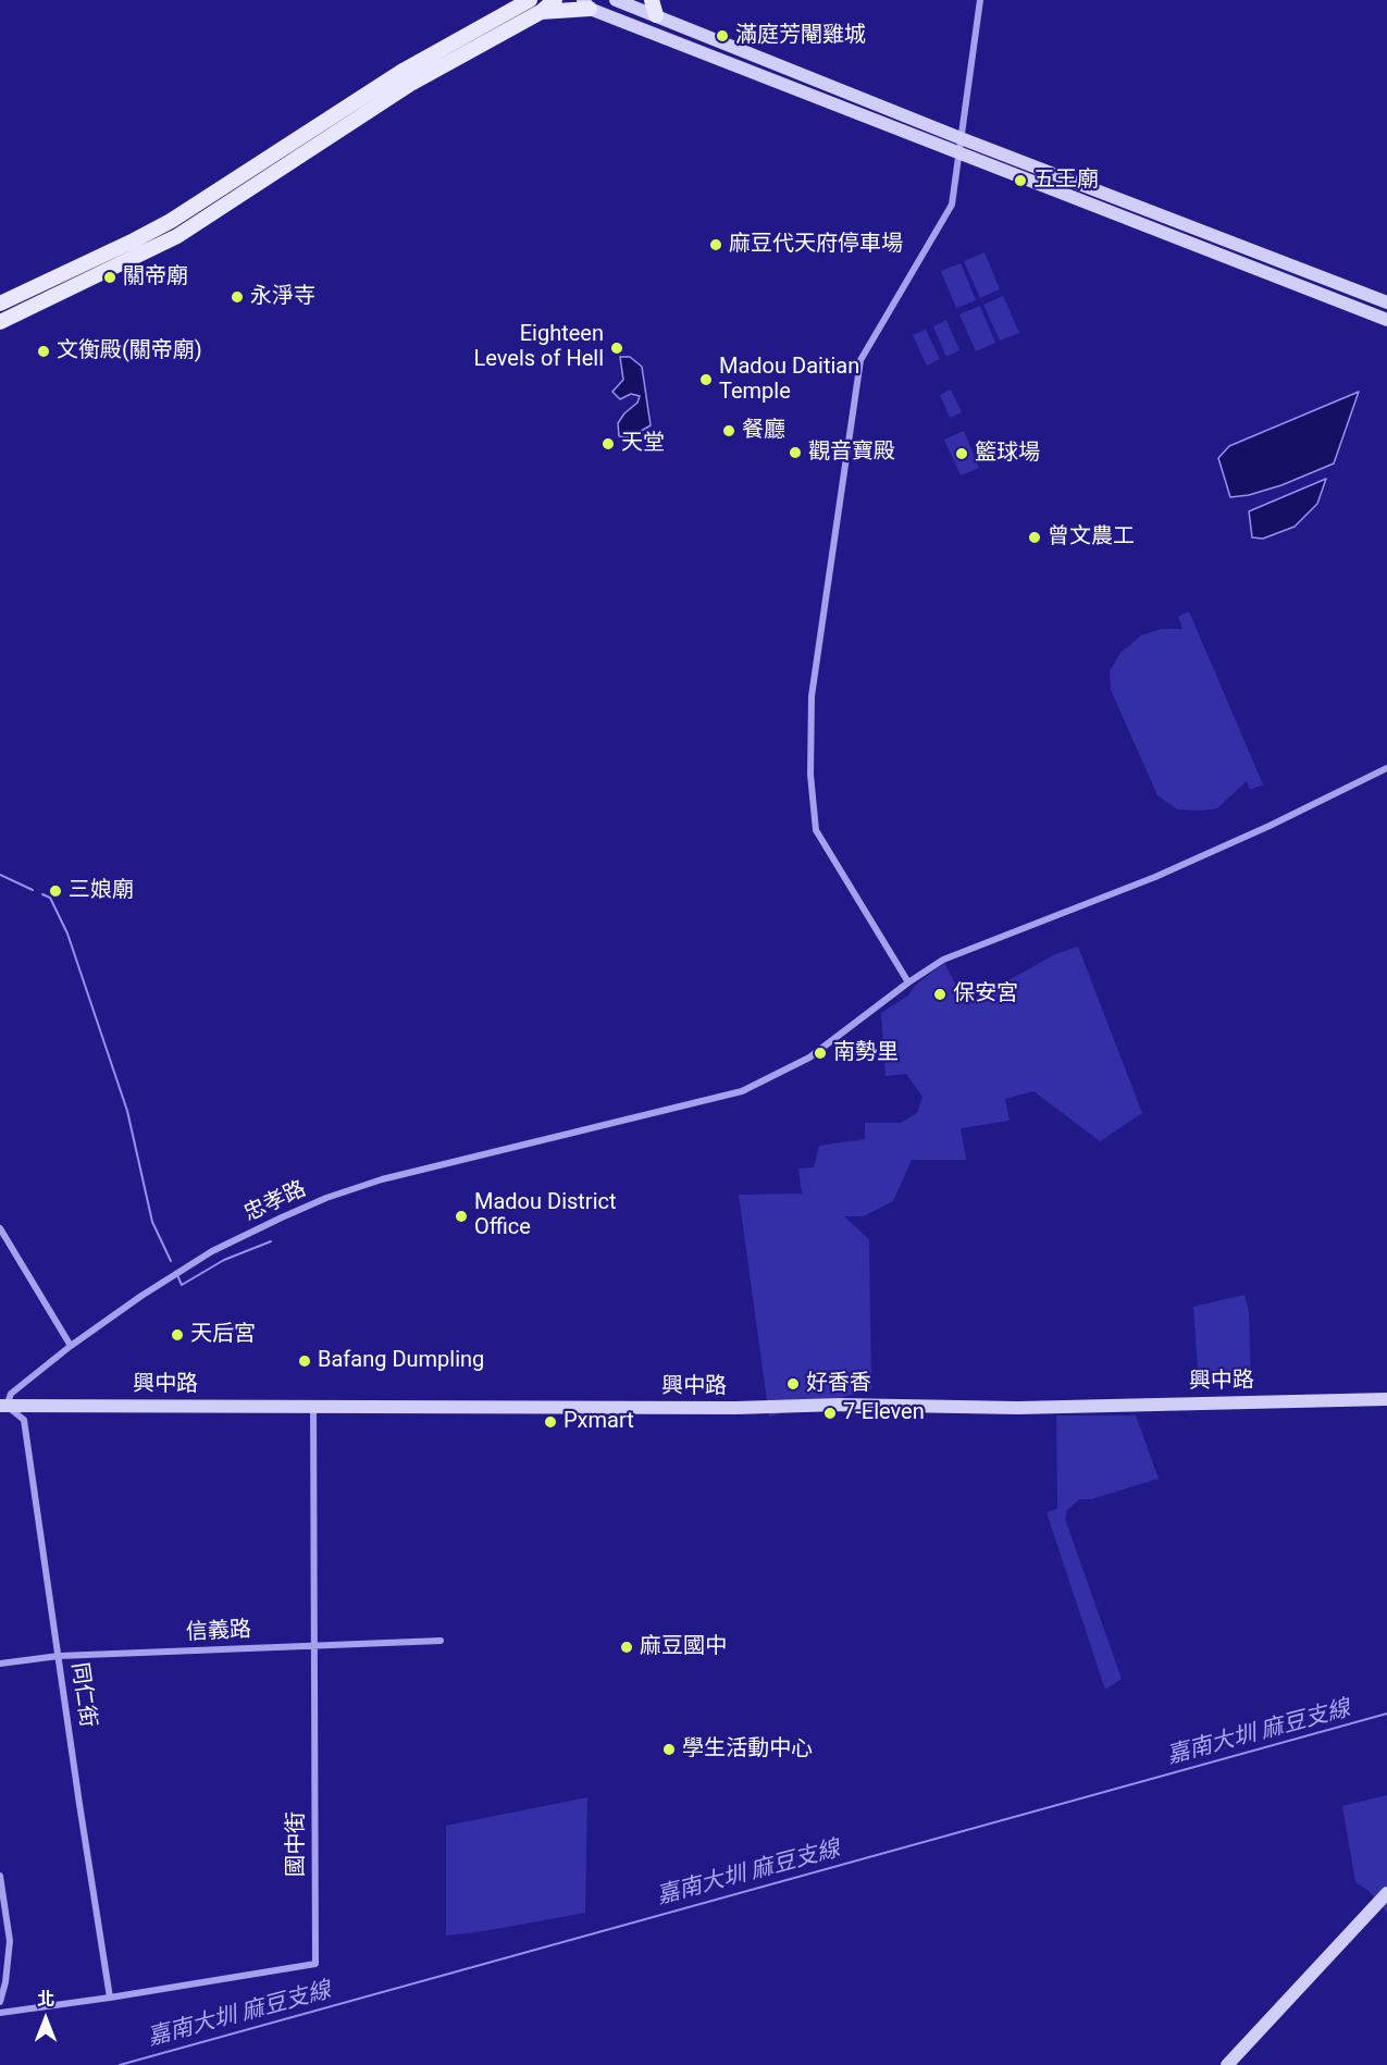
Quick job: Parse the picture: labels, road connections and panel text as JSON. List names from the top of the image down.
{
  "streets": {
    "main road": ["興中路"],
    "street": [
      "忠孝路",
      "信義路",
      "同仁街",
      "國中街"
    ]
  },
  "crossings": [
    ["忠孝路", "興中路"],
    ["忠孝路", "同仁街"],
    ["興中路", "同仁街"],
    ["興中路", "國中街"],
    ["信義路", "同仁街"],
    ["信義路", "國中街"],
    ["同仁街", "國中街"]
  ],
  "water": ["嘉南大圳 麻豆支線"],
  "places": [
    "滿庭芳閹雞城",
    "五王廟",
    "麻豆代天府停車場",
    "關帝廟",
    "永淨寺",
    "Eighteen Levels of Hell",
    "文衡殿(關帝廟)",
    "Madou Daitian Temple",
    "餐廳",
    "天堂",
    "觀音寶殿",
    "籃球場",
    "曾文農工",
    "三娘廟",
    "保安宮",
    "南勢里",
    "Madou District Office",
    "天后宮",
    "Bafang Dumpling",
    "好香香",
    "7-Eleven",
    "Pxmart",
    "麻豆國中",
    "學生活動中心"
  ],
  "north": "top"
}
